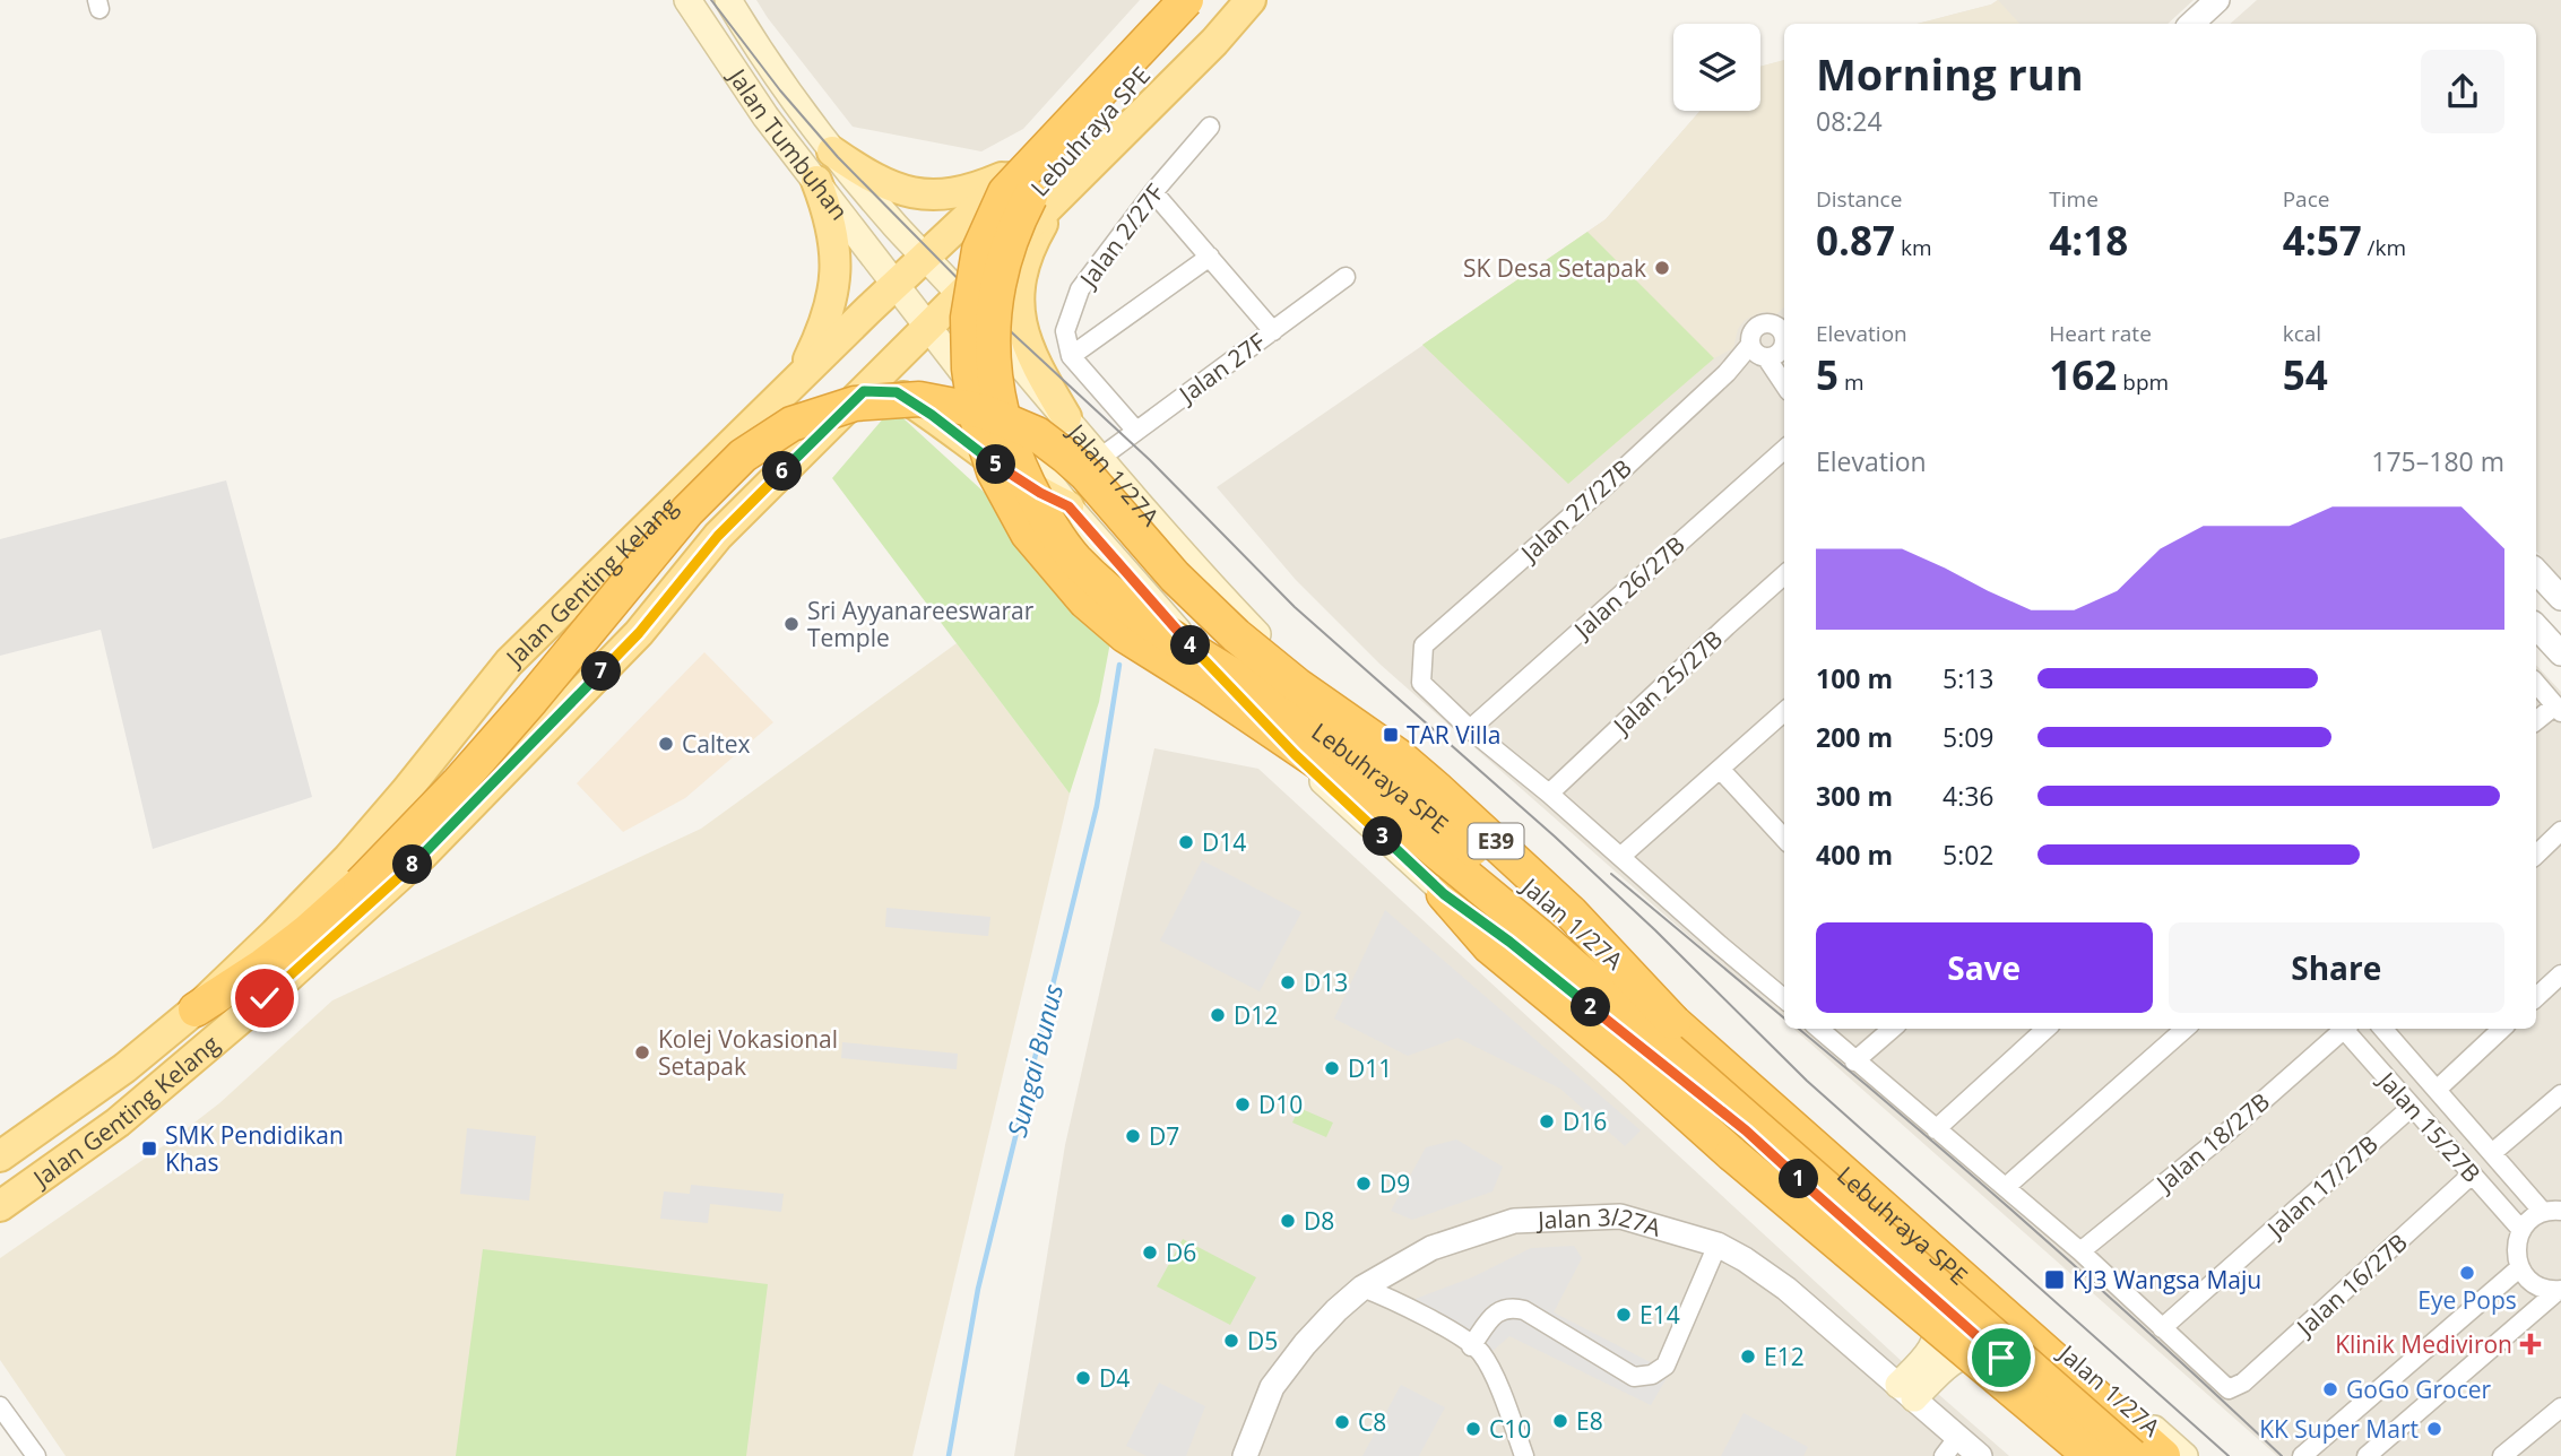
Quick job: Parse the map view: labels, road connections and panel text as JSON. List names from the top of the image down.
{
  "streets": {
    "highway": ["Lebuhraya SPE", "E39"],
    "main road": ["Jalan Tumbuhan", "Jalan 1/27A", "Jalan Genting Kelang"],
    "street": [
      "Jalan 2/27F",
      "Jalan 27F",
      "Jalan 27/27B",
      "Jalan 26/27B",
      "Jalan 25/27B",
      "Jalan 15/27B",
      "Jalan 18/27B",
      "Jalan 17/27B",
      "Jalan 3/27A",
      "Jalan 16/27B"
    ]
  },
  "crossings": [
    ["Lebuhraya SPE", "E39"],
    ["Jalan Tumbuhan", "Jalan 1/27A"],
    ["Jalan Tumbuhan", "Jalan Genting Kelang"],
    ["Jalan 27F", "Jalan 1/27A"],
    ["Jalan 1/27A", "Jalan Genting Kelang"],
    ["Jalan 27/27B", "Jalan 26/27B"],
    ["Jalan Genting Kelang", "E39"],
    ["Jalan 15/27B", "Jalan 17/27B"],
    ["Jalan 15/27B", "Jalan 16/27B"],
    ["Jalan 17/27B", "Jalan 16/27B"]
  ],
  "water": ["Sungai Bunus"],
  "places": {
    "other": [
      "SK Desa Setapak",
      "Sri Ayyanareeswarar Temple",
      "Caltex",
      "D14",
      "D13",
      "D12",
      "Kolej Vokasional Setapak",
      "D11",
      "D10",
      "D16",
      "D7",
      "D9",
      "D8",
      "D6",
      "Eye Pops",
      "E14",
      "D5",
      "E12",
      "D4",
      "GoGo Grocer",
      "E8",
      "C8",
      "C10",
      "KK Super Mart"
    ],
    "transit": ["TAR Villa", "SMK Pendidikan Khas", "KJ3 Wangsa Maju"],
    "health": ["Klinik Mediviron"]
  },
  "page": {
    "heading": ["Morning run", "08:24"],
    "stats": [
      ["Distance", "0.87 km"],
      ["Time", "4:18"],
      ["Pace", "4:57 /km"],
      ["Elevation", "5 m"],
      ["Heart rate", "162 bpm"],
      ["kcal", "54"]
    ],
    "chart": ["Elevation", "175–180 m"],
    "pins": [
      "5",
      "6",
      "4",
      "7",
      "3",
      "8",
      "2",
      "1"
    ],
    "list": [
      {
        "name": "100 m",
        "note": "5:13"
      },
      {
        "name": "200 m",
        "note": "5:09"
      },
      {
        "name": "300 m",
        "note": "4:36"
      },
      {
        "name": "400 m",
        "note": "5:02"
      }
    ],
    "buttons": ["Save", "Share"]
  }
}
